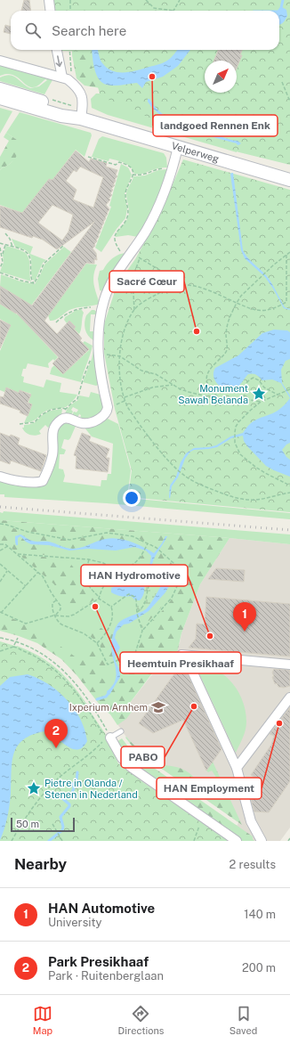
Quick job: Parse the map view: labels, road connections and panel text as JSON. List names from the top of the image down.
{
  "streets": {
    "main road": ["Velperweg"]
  },
  "places": {
    "other": [
      "landgoed Rennen Enk",
      "Sacré Cœur",
      "Heemtuin Presikhaaf",
      "HAN Hydromotive",
      "PABO",
      "HAN Employment"
    ],
    "place": ["Monument Sawah Belanda", "Pietre in Olanda / Stenen in Nederland"],
    "school or university": ["Ixperium Arnhem"]
  },
  "scale_bar": "50 m",
  "north": "top right",
  "page": {
    "search": "Search here",
    "pins": ["1", "2"],
    "scale": "50 m",
    "heading": ["Nearby", "2 results"],
    "list": [
      {
        "mark": "1",
        "name": "HAN Automotive",
        "note": "University",
        "value": "140 m"
      },
      {
        "mark": "2",
        "name": "Park Presikhaaf",
        "note": "Park · Ruitenberglaan",
        "value": "200 m"
      }
    ],
    "nav": ["Map", "Directions", "Saved"]
  }
}
